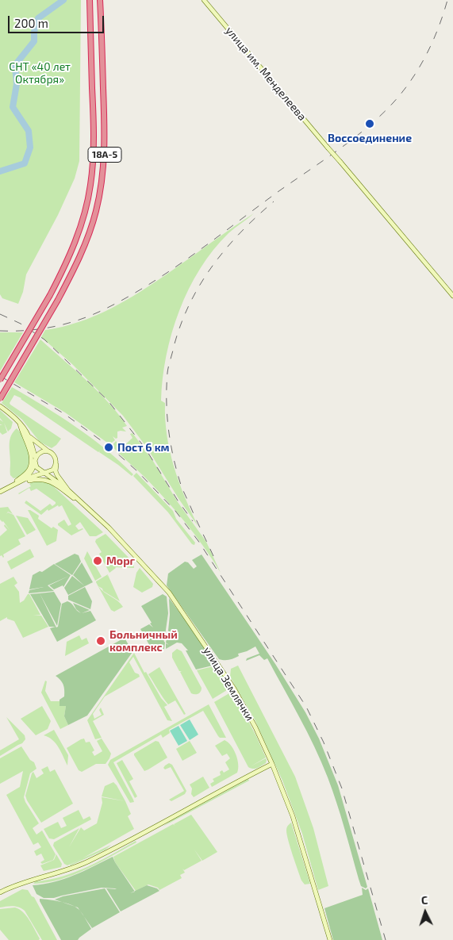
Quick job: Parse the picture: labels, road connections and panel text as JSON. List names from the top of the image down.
{
  "streets": {
    "highway": ["18А-5"],
    "main road": ["улица им. Менделеева", "улица Землячки"]
  },
  "parks": ["СНТ «40 лет Октября»"],
  "places": [
    "Воссоединение",
    "Пост 6 км",
    "Морг",
    "Больничный комплекс"
  ],
  "scale_bar": "200 m",
  "north": "top"
}
